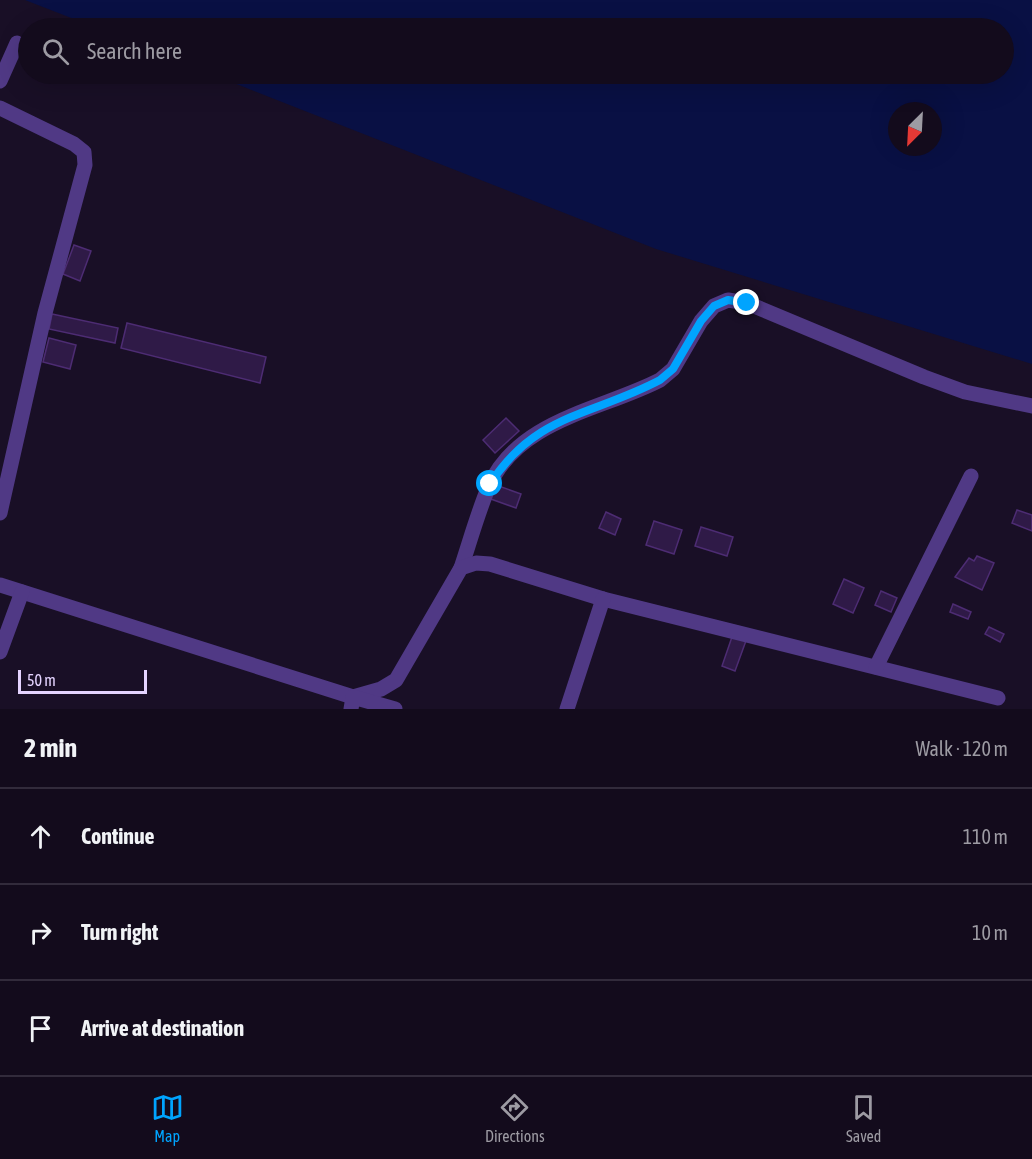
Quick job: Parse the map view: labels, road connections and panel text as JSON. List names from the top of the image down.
{
  "scale_bar": "50 m",
  "north": "bottom left",
  "page": {
    "search": "Search here",
    "scale": "50 m",
    "heading": ["2 min", "Walk · 120 m"],
    "list": [
      ["Continue", "110 m"],
      ["Turn right", "10 m"],
      "Arrive at destination"
    ],
    "nav": ["Map", "Directions", "Saved"]
  }
}
